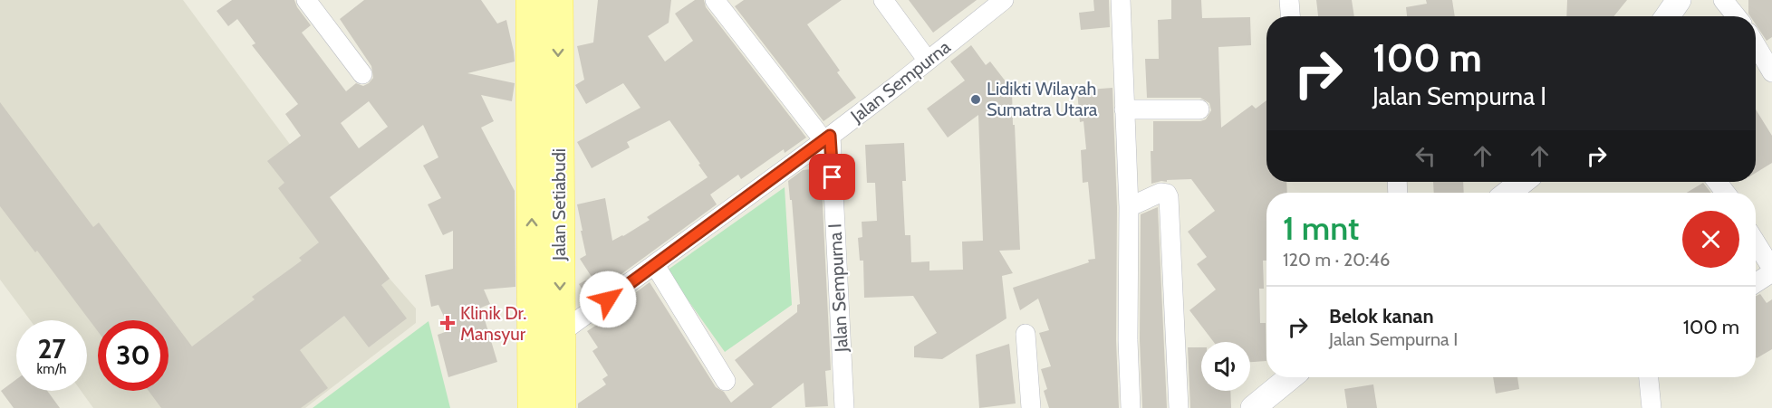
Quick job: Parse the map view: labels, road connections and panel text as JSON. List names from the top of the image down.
{
  "streets": {
    "main road": ["Jalan Setiabudi"],
    "street": ["Jalan Sempurna", "Jalan Sempurna I"]
  },
  "crossings": [
    ["Jalan Sempurna", "Jalan Setiabudi"],
    ["Jalan Sempurna", "Jalan Sempurna I"]
  ],
  "places": {
    "other": ["Lidikti Wilayah Sumatra Utara"],
    "health": ["Klinik Dr. Mansyur"]
  },
  "page": {
    "turn": ["100 m", "Jalan Sempurna I"],
    "heading": ["1 mnt", "120 m · 20:46"],
    "list": [
      {
        "name": "Belok kanan",
        "note": "Jalan Sempurna I",
        "value": "100 m"
      }
    ],
    "speed": "27 km/h",
    "limit": "30"
  }
}
